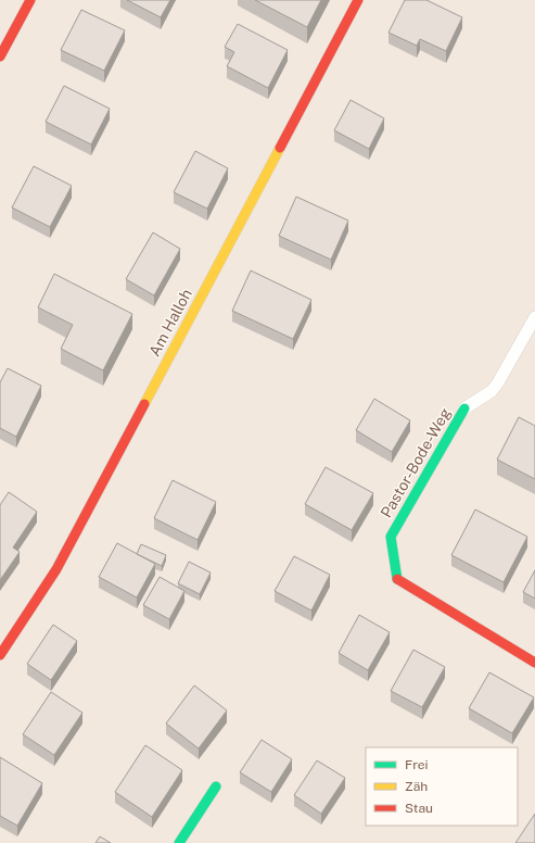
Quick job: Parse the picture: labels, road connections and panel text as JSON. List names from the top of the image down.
{
  "streets": {
    "street": ["Am Halloh", "Pastor-Bode-Weg"]
  },
  "legend": ["Frei", "Zäh", "Stau"]
}
